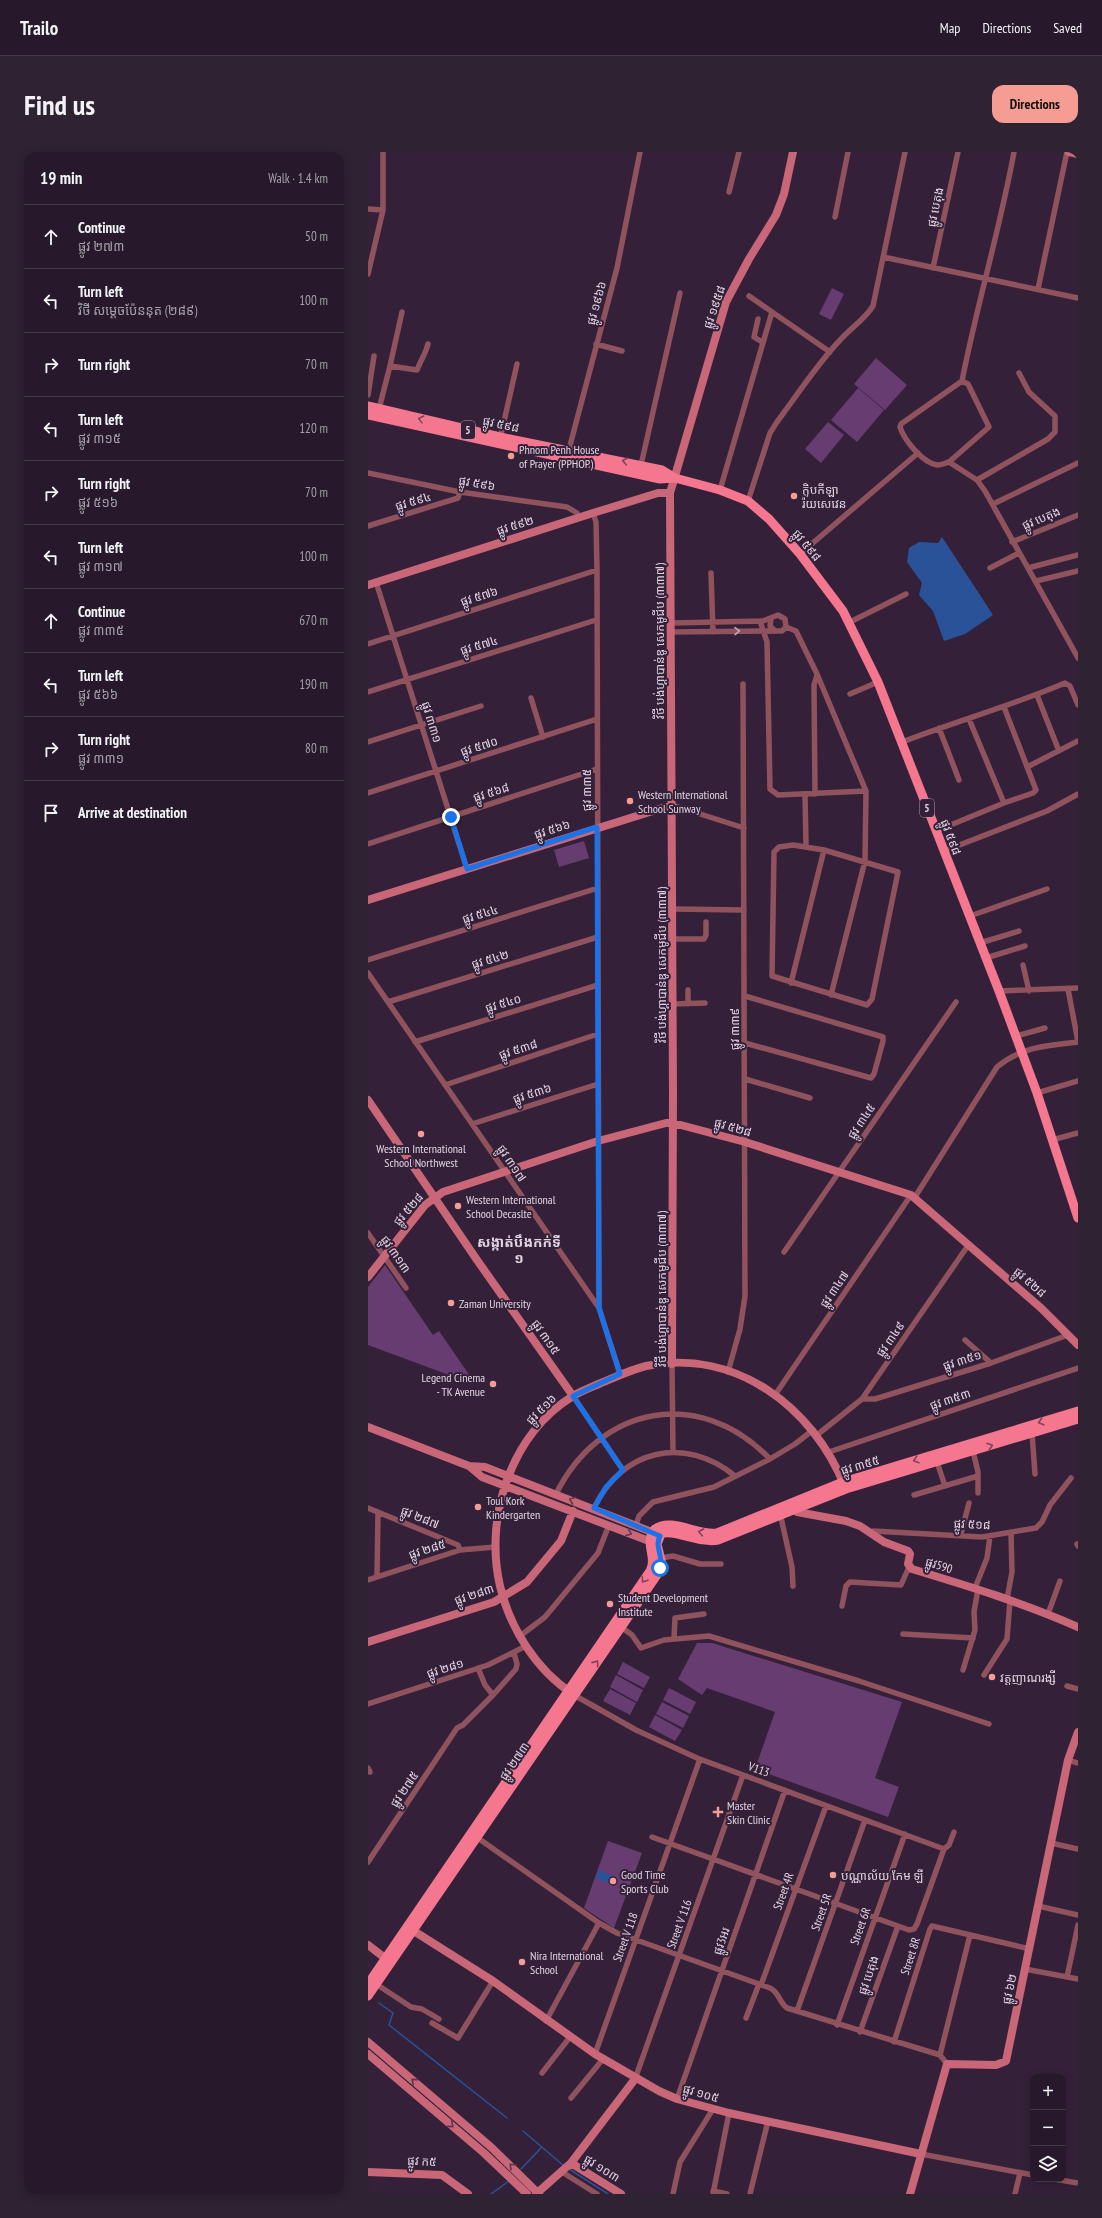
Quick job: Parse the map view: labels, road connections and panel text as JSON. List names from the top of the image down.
{
  "streets": {
    "main road": [
      "ផ្លូវ ៥៩៨",
      "5",
      "ផ្លូវ ៣៥៥",
      "ផ្លូវ ២៧៣"
    ],
    "street": [
      "ផ្លូវ បេតុង",
      "ផ្លូវ ១៩៦៦",
      "ផ្លូវ ១៩៥៨",
      "ផ្លូវ ៥៩៦",
      "ផ្លូវ ៥៩៤",
      "ផ្លូវ ៥៩២",
      "ផ្លូវ ៥៧៦",
      "វិថី បង់ហ្គាបាន់ឌូ សេកមូជីប (៣៣៧)",
      "ផ្លូវ ៥៧៤",
      "ផ្លូវ ៣៣១",
      "ផ្លូវ ៥៧០",
      "ផ្លូវ ៣៣៥",
      "ផ្លូវ ៥៦៨",
      "ផ្លូវ ៥៦៦",
      "ផ្លូវ ៥៤៤",
      "ផ្លូវ ៥៤២",
      "ផ្លូវ ៥៤០",
      "ផ្លូវ ៣៣៩",
      "ផ្លូវ ៥៣៨",
      "ផ្លូវ ៥៣៦",
      "ផ្លូវ ៣៤៥",
      "ផ្លូវ ៥២៨",
      "ផ្លូវ ៣១៧",
      "ផ្លូវ ៣១៣",
      "ផ្លូវ ៣៤៧",
      "ផ្លូវ ៣១៥",
      "ផ្លូវ ៣៤៩",
      "ផ្លូវ ៣៥១",
      "ផ្លូវ ៣៥៣",
      "ផ្លូវ ៥១៦",
      "ផ្លូវ ២៨៧",
      "ផ្លូវ ៥១៨",
      "ផ្លូវ ២៨៥",
      "ផ្លូវ590",
      "ផ្លូវ ២៨៣",
      "ផ្លូវ ២៨១",
      "V113",
      "ផ្លូវ ២៧៥",
      "Street 4R",
      "Street 5R",
      "Street V 116",
      "Street 6R",
      "Street V 118",
      "ផ្លូវ3អរ",
      "Street 8R",
      "ផ្លូវ ៦២",
      "ផ្លូវ ១០៥",
      "ផ្លូវ ក៥",
      "ផ្លូវ ១០៣"
    ]
  },
  "crossings": [
    ["ផ្លូវ ១៩៦៦", "ផ្លូវ ៥៩៨"],
    ["ផ្លូវ ១៩៥៨", "ផ្លូវ ៥៩៨"],
    ["ផ្លូវ ១៩៥៨", "វិថី បង់ហ្គាបាន់ឌូ សេកមូជីប (៣៣៧)"],
    ["ផ្លូវ ៥៩៨", "វិថី បង់ហ្គាបាន់ឌូ សេកមូជីប (៣៣៧)"],
    ["ផ្លូវ ៥៩៨", "ផ្លូវ ៣៤៧"],
    ["ផ្លូវ ៥៩៦", "ផ្លូវ ៥៩៤"],
    ["ផ្លូវ ៥៩៦", "ផ្លូវ ៥៩២"],
    ["ផ្លូវ ៥៩២", "វិថី បង់ហ្គាបាន់ឌូ សេកមូជីប (៣៣៧)"],
    ["ផ្លូវ ៥៩២", "ផ្លូវ ៣៣១"],
    ["ផ្លូវ ៥៩២", "ផ្លូវ ៣៣៥"],
    ["ផ្លូវ ៥៧៦", "ផ្លូវ ៣៣១"],
    ["ផ្លូវ ៥៧៦", "ផ្លូវ ៣៣៥"],
    ["វិថី បង់ហ្គាបាន់ឌូ សេកមូជីប (៣៣៧)", "ផ្លូវ ៥៦៦"],
    ["វិថី បង់ហ្គាបាន់ឌូ សេកមូជីប (៣៣៧)", "ផ្លូវ ៥២៨"],
    ["វិថី បង់ហ្គាបាន់ឌូ សេកមូជីប (៣៣៧)", "ផ្លូវ ៥១៦"],
    ["ផ្លូវ ៥៧៤", "ផ្លូវ ៣៣១"],
    ["ផ្លូវ ៥៧៤", "ផ្លូវ ៣៣៥"],
    ["ផ្លូវ ៣៣១", "ផ្លូវ ៥៧០"],
    ["ផ្លូវ ៣៣១", "ផ្លូវ ៥៦៨"],
    ["ផ្លូវ ៣៣១", "ផ្លូវ ៥៦៦"],
    ["ផ្លូវ ៥៧០", "ផ្លូវ ៣៣៥"],
    ["ផ្លូវ ៣៣៥", "ផ្លូវ ៥៦៨"],
    ["ផ្លូវ ៣៣៥", "ផ្លូវ ៥៦៦"],
    ["ផ្លូវ ៣៣៥", "ផ្លូវ ៥៤៤"],
    ["ផ្លូវ ៣៣៥", "ផ្លូវ ៥៤២"],
    ["ផ្លូវ ៣៣៥", "ផ្លូវ ៥៤០"],
    ["ផ្លូវ ៣៣៥", "ផ្លូវ ៥៣៨"],
    ["ផ្លូវ ៣៣៥", "ផ្លូវ ៥៣៦"],
    ["ផ្លូវ ៣៣៥", "ផ្លូវ ៥២៨"],
    ["ផ្លូវ ៣៣៥", "ផ្លូវ ៣១៧"],
    ["ផ្លូវ ៥៤២", "ផ្លូវ ៣១៧"],
    ["ផ្លូវ ៥៤០", "ផ្លូវ ៣១៧"],
    ["ផ្លូវ ៣៣៩", "ផ្លូវ ៥២៨"],
    ["ផ្លូវ ៣៣៩", "ផ្លូវ ៥១៦"],
    ["ផ្លូវ ៥៣៨", "ផ្លូវ ៣១៧"],
    ["ផ្លូវ ៥៣៦", "ផ្លូវ ៣១៧"],
    ["ផ្លូវ ៣៤៥", "ផ្លូវ ៥២៨"],
    ["ផ្លូវ ៥២៨", "ផ្លូវ ៣១៧"],
    ["ផ្លូវ ៥២៨", "ផ្លូវ ៣១៣"],
    ["ផ្លូវ ៥២៨", "ផ្លូវ ៣៤៧"],
    ["ផ្លូវ ៥២៨", "ផ្លូវ ៣១៥"],
    ["ផ្លូវ ៥២៨", "ផ្លូវ ៣៤៩"],
    ["ផ្លូវ ៥២៨", "ផ្លូវ ៣៥១"],
    ["ផ្លូវ ៣១៧", "ផ្លូវ ៥១៦"],
    ["ផ្លូវ ៣៤៧", "ផ្លូវ ៥១៦"],
    ["ផ្លូវ ៣១៥", "ផ្លូវ ៥១៦"],
    ["ផ្លូវ ៣៤៩", "ផ្លូវ ៣៥១"],
    ["ផ្លូវ ៣៤៩", "ផ្លូវ ៥១៦"],
    ["ផ្លូវ ៣៥៣", "ផ្លូវ ៥១៦"],
    ["ផ្លូវ ៥១៦", "ផ្លូវ ៣៥៥"],
    ["ផ្លូវ ៥១៦", "ផ្លូវ ២៨៥"],
    ["ផ្លូវ ៥១៦", "ផ្លូវ ២៨៣"],
    ["ផ្លូវ ៥១៦", "ផ្លូវ ២៨១"],
    ["ផ្លូវ ៥១៦", "ផ្លូវ ២៧៣"],
    ["ផ្លូវ ៥១៦", "V113"],
    ["ផ្លូវ ៣៥៥", "ផ្លូវ590"],
    ["ផ្លូវ ៣៥៥", "ផ្លូវ ២៧៣"],
    ["ផ្លូវ ២៨៧", "ផ្លូវ ២៨៥"],
    ["ផ្លូវ ៥១៨", "ផ្លូវ590"],
    ["ផ្លូវ ២៨១", "ផ្លូវ ២៧៥"],
    ["ផ្លូវ ២៧៣", "V113"],
    ["ផ្លូវ ២៧៣", "ផ្លូវ ១០៥"],
    ["V113", "Street 4R"],
    ["V113", "Street 5R"],
    ["V113", "Street V 116"],
    ["V113", "Street 6R"],
    ["V113", "Street V 118"],
    ["V113", "ផ្លូវ3អរ"],
    ["Street V 116", "ផ្លូវ ១០៥"],
    ["Street V 118", "ផ្លូវ ១០៥"],
    ["ផ្លូវ3អរ", "ផ្លូវ ១០៥"],
    ["Street 8R", "ផ្លូវ ៦២"]
  ],
  "districts": ["សង្កាត់បឹងកក់ទី ១"],
  "places": {
    "other": [
      "Phnom Penh House of Prayer (PPHOP)",
      "ក្លិបកីឡា រ៉យសេវេន",
      "Western International School Sunway",
      "Western International School Northwest",
      "Western International School Decaslte",
      "Zaman University",
      "Legend Cinema - TK Avenue",
      "Toul Kork Kindergarten",
      "Student Development Institute",
      "វត្តញាណរង្សី",
      "បណ្ណាល័យ កែម ឡី",
      "Good Time Sports Club",
      "Nira International School"
    ],
    "health": ["Master Skin Clinic"]
  },
  "page": {
    "header": "Trailo",
    "nav": ["Map", "Directions", "Saved"],
    "buttons": "Directions",
    "title": "Find us",
    "heading": ["19 min", "Walk · 1.4 km"],
    "list": [
      ["Continue", "ផ្លូវ ២៧៣", "50 m"],
      ["Turn left", "វិថី សម្តេចប៉ែននុត (២៨៩)", "100 m"],
      ["Turn right", "70 m"],
      ["Turn left", "ផ្លូវ ៣១៥", "120 m"],
      ["Turn right", "ផ្លូវ ៥១៦", "70 m"],
      ["Turn left", "ផ្លូវ ៣១៧", "100 m"],
      ["Continue", "ផ្លូវ ៣៣៥", "670 m"],
      ["Turn left", "ផ្លូវ ៥៦៦", "190 m"],
      ["Turn right", "ផ្លូវ ៣៣១", "80 m"],
      "Arrive at destination"
    ],
    "map_buttons": ["+", "−"]
  }
}
